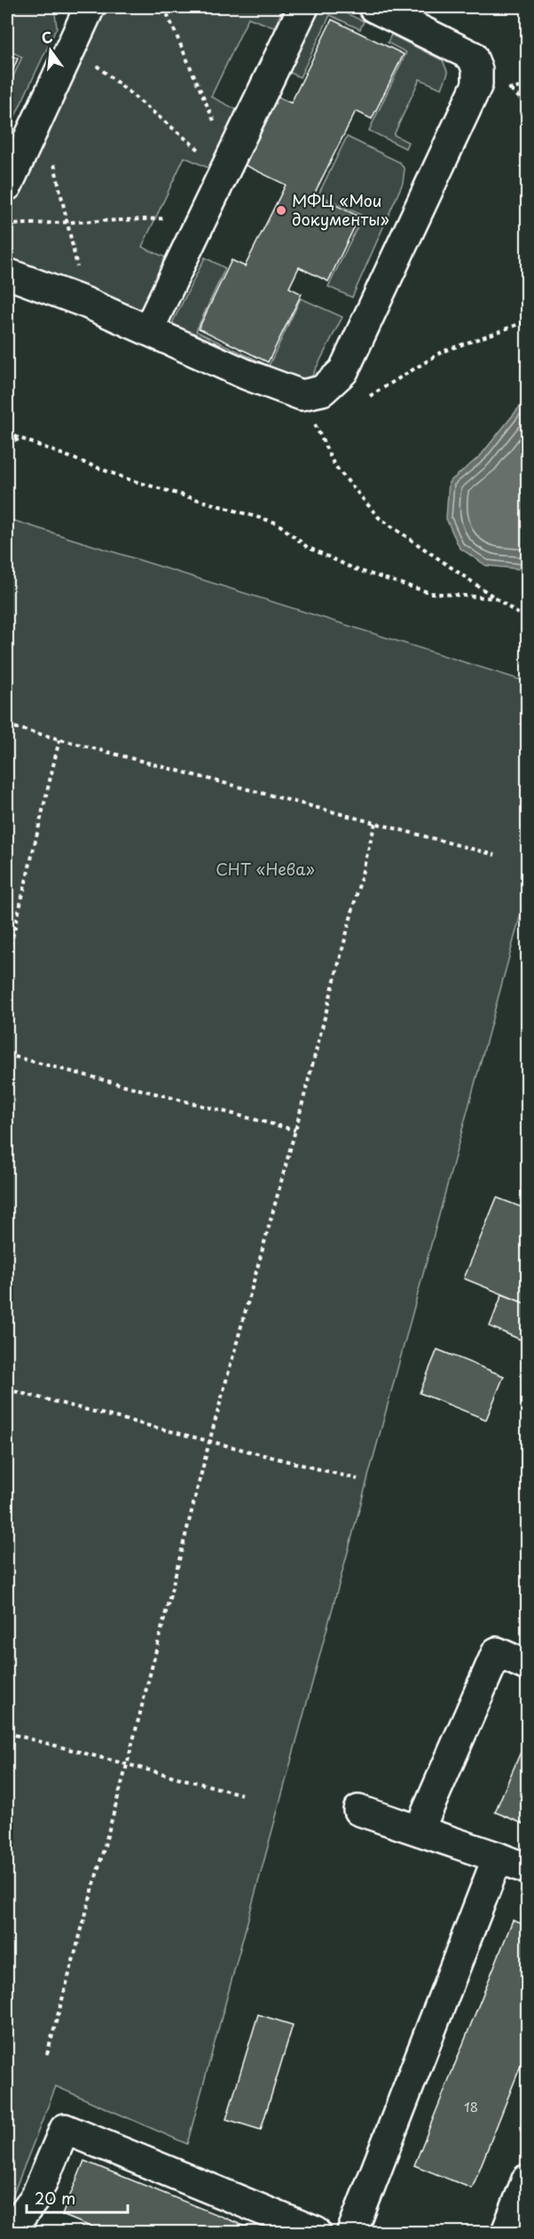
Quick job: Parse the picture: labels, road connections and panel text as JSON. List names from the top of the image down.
{
  "parks": ["СНТ «Нева»"],
  "places": ["МФЦ «Мои документы»"],
  "house_numbers": ["18"],
  "scale_bar": "20 m",
  "north": "top"
}
